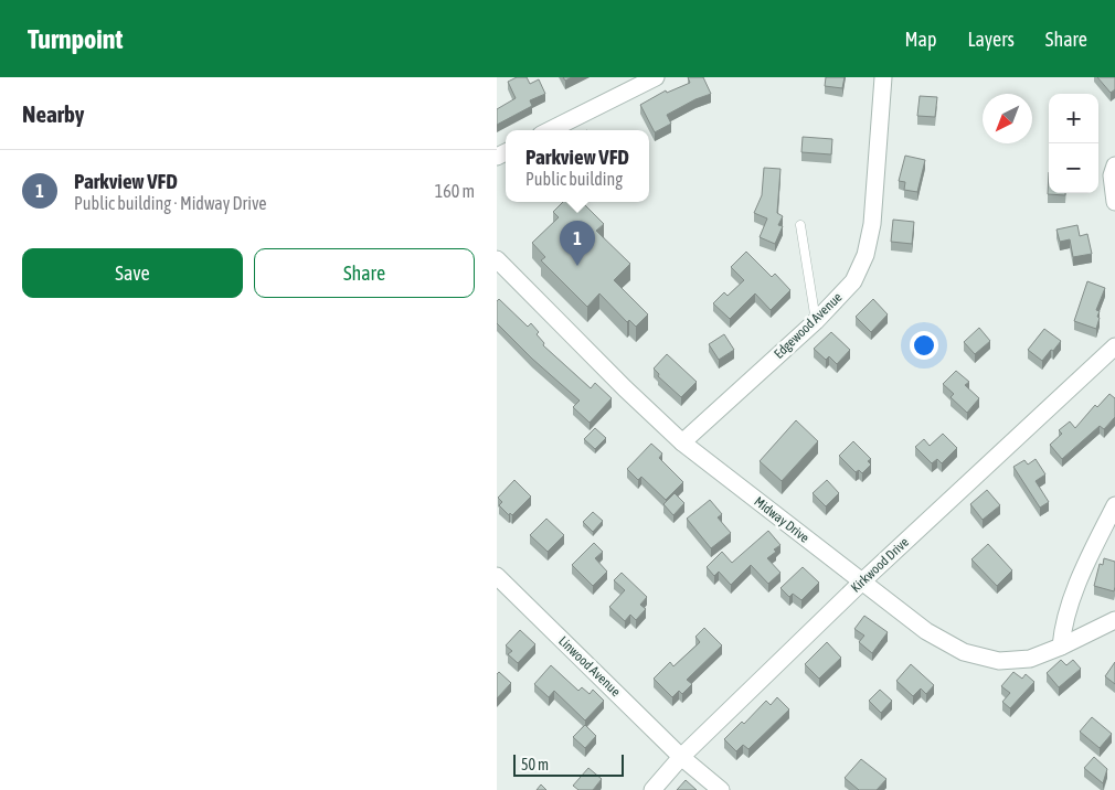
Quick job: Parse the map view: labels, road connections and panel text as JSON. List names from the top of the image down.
{
  "streets": {
    "street": [
      "Edgewood Avenue",
      "Midway Drive",
      "Kirkwood Drive",
      "Linwood Avenue"
    ]
  },
  "crossings": [
    ["Edgewood Avenue", "Midway Drive"],
    ["Midway Drive", "Kirkwood Drive"],
    ["Kirkwood Drive", "Linwood Avenue"]
  ],
  "scale_bar": "50 m",
  "north": "bottom left",
  "page": {
    "header": "Turnpoint",
    "nav": ["Map", "Layers", "Share"],
    "heading": "Nearby",
    "map_buttons": ["+", "−"],
    "popup": ["Parkview VFD", "Public building"],
    "list": [
      {
        "mark": "1",
        "name": "Parkview VFD",
        "note": "Public building · Midway Drive",
        "value": "160 m"
      }
    ],
    "pins": "1",
    "buttons": ["Save", "Share"],
    "scale": "50 m"
  }
}
